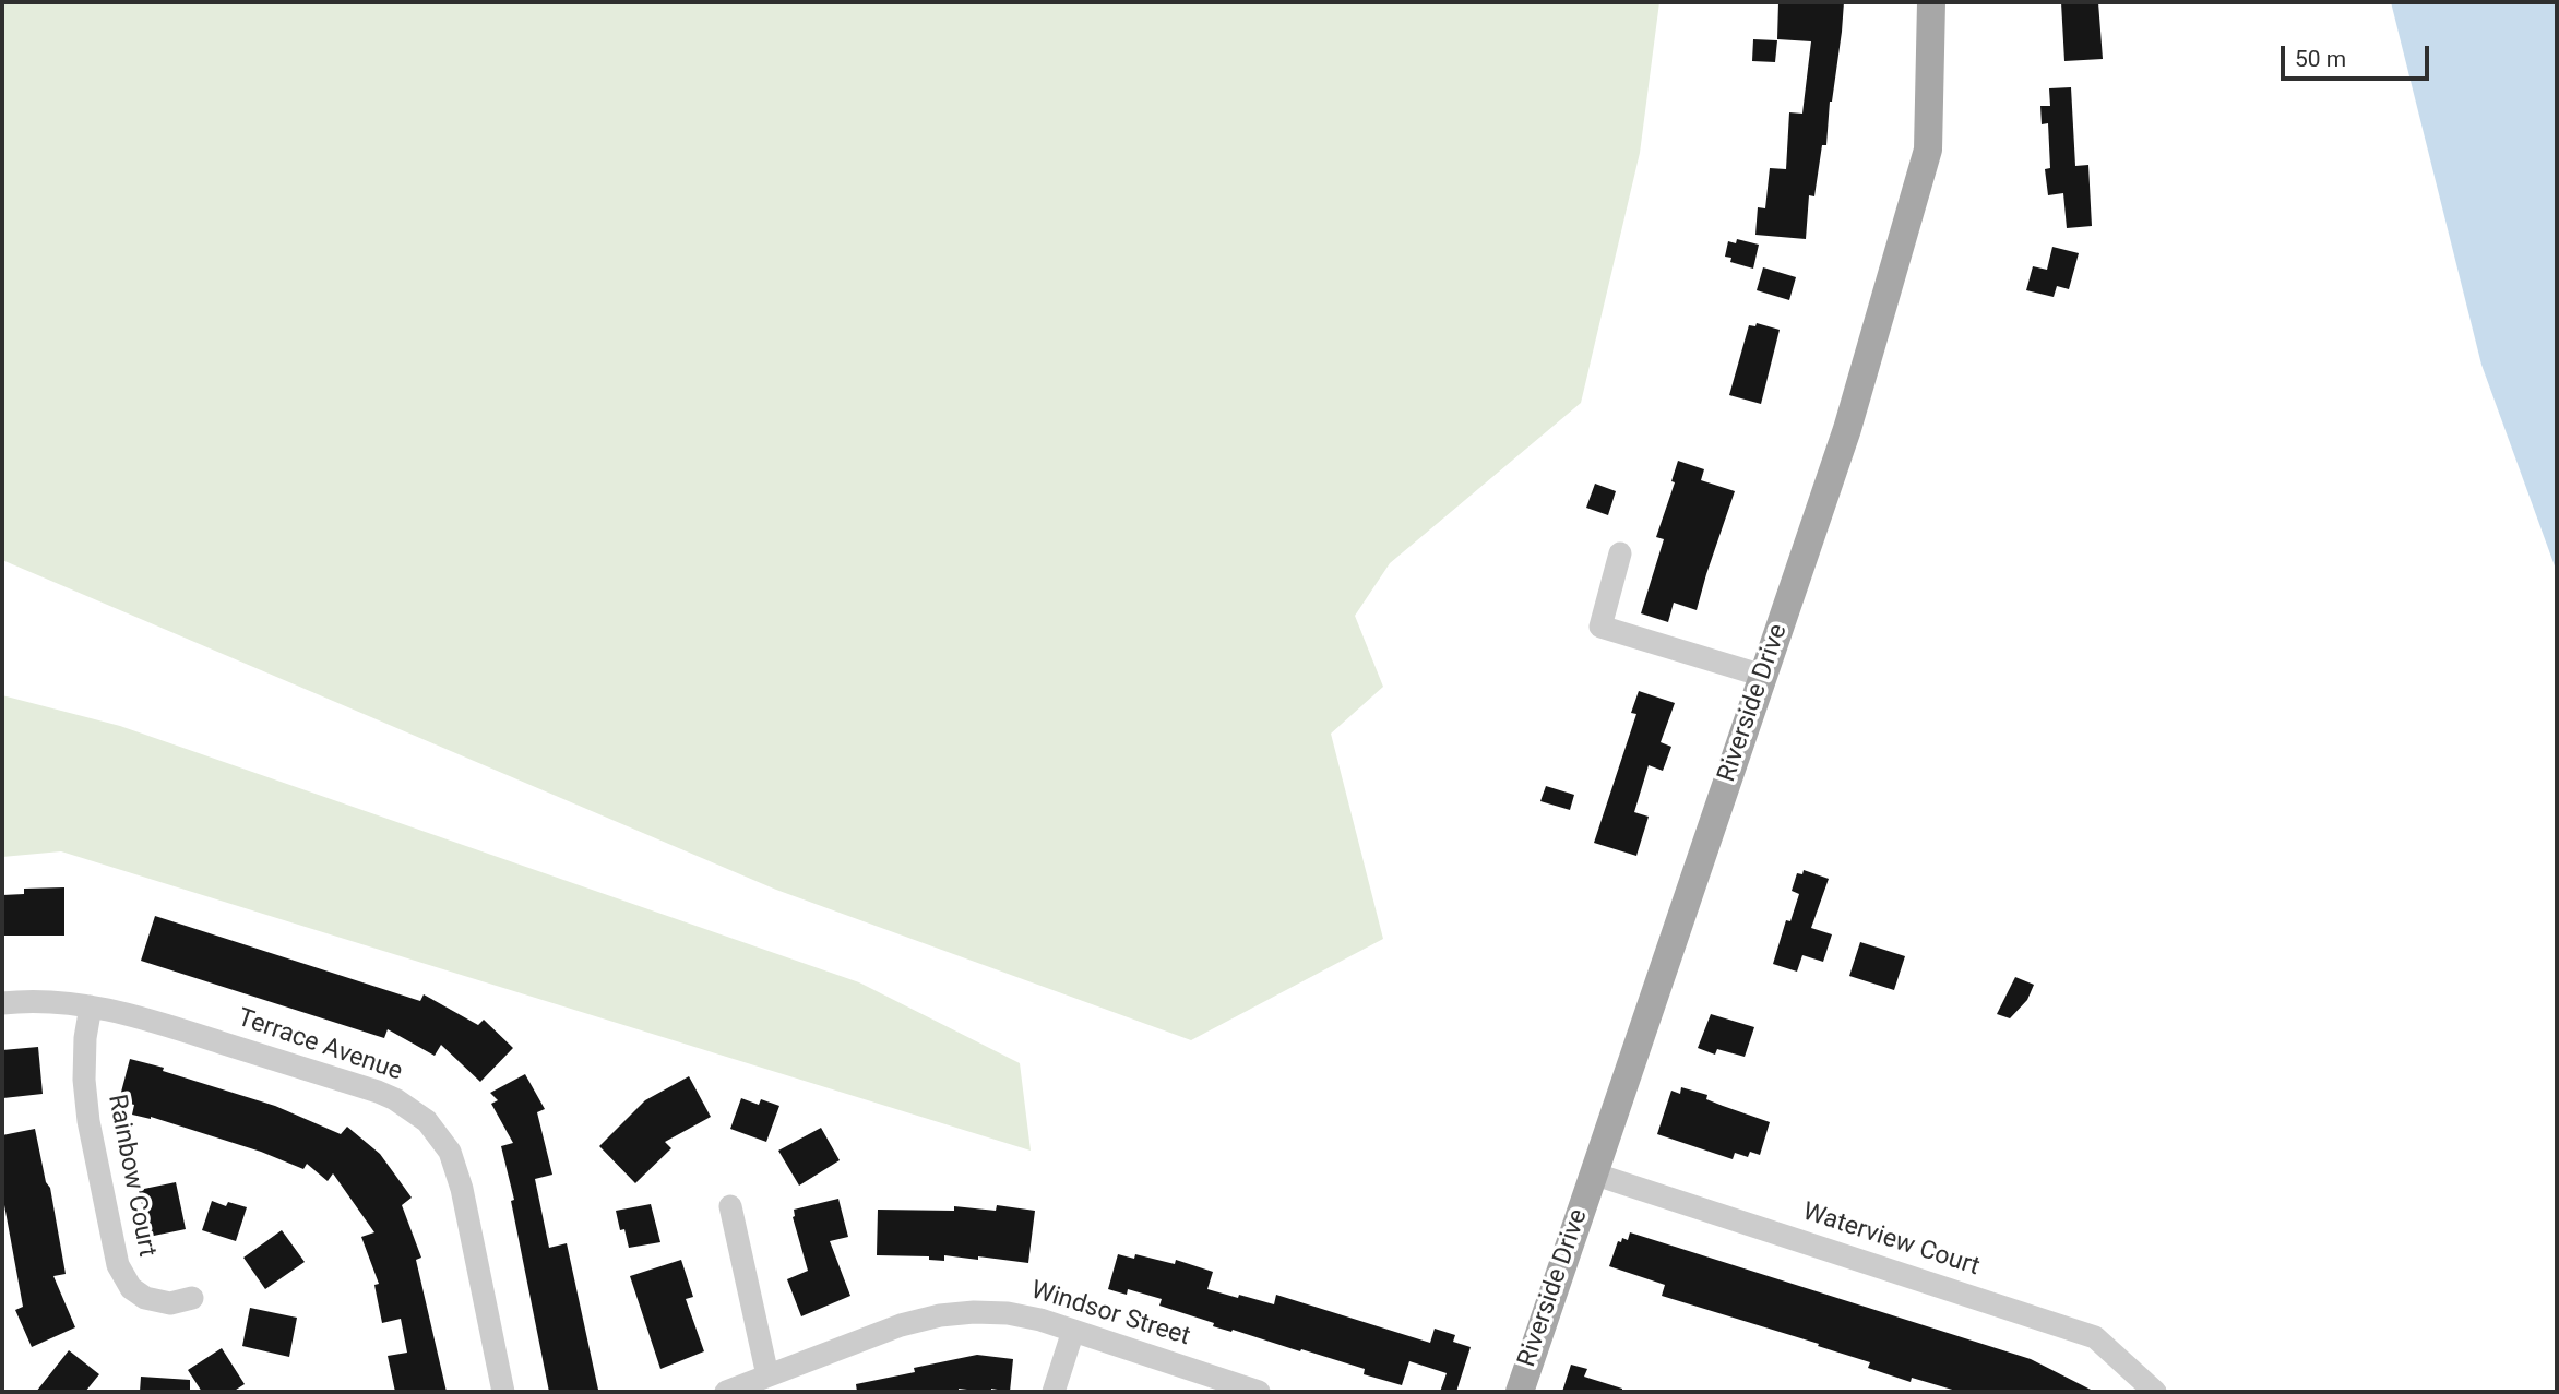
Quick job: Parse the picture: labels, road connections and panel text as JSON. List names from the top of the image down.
{
  "streets": {
    "main road": ["Riverside Drive"],
    "street": [
      "Terrace Avenue",
      "Rainbow Court",
      "Waterview Court",
      "Windsor Street"
    ]
  },
  "crossings": [
    ["Riverside Drive", "Waterview Court"],
    ["Terrace Avenue", "Rainbow Court"]
  ],
  "scale_bar": "50 m"
}
